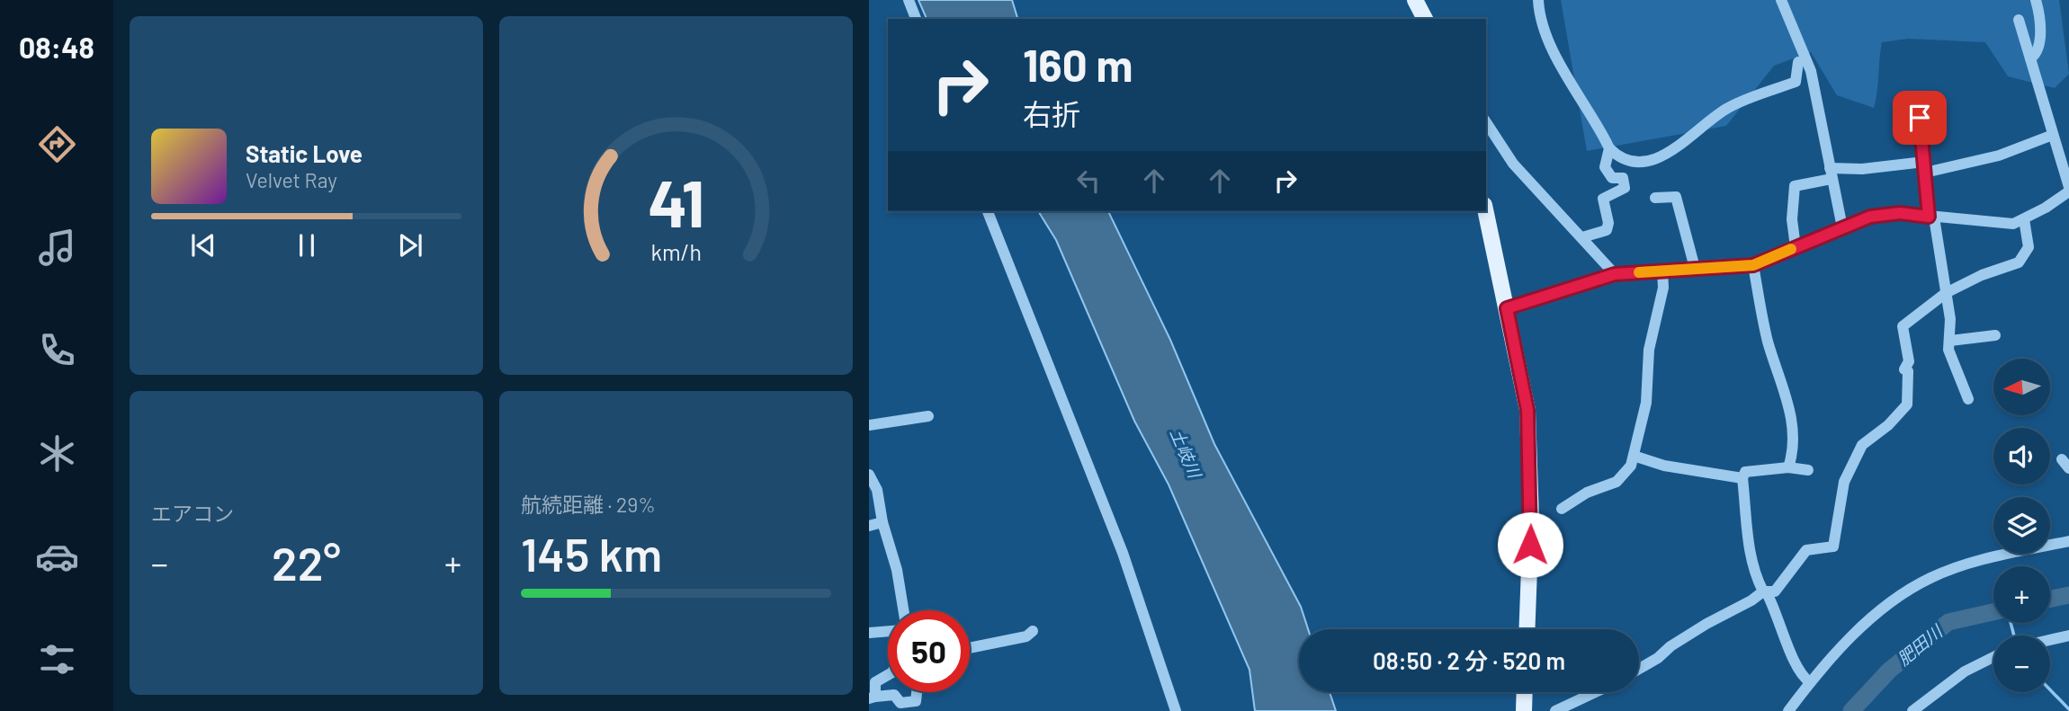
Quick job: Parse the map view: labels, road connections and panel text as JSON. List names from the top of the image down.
{
  "water": ["土岐川", "肥田川"],
  "north": "left",
  "page": {
    "tabs": "08:48",
    "turn": ["160 m", "右折"],
    "song": ["Static Love", "Velvet Ray"],
    "map_buttons": ["+", "−"],
    "tile": [
      "エアコン",
      ["航続距離 · 29%", "145 km"]
    ],
    "heat": ["−", "22°", "+"],
    "limit": "50",
    "trip": "08:50 · 2 分 · 520 m",
    "gauge": ["41", "km/h"]
  }
}
